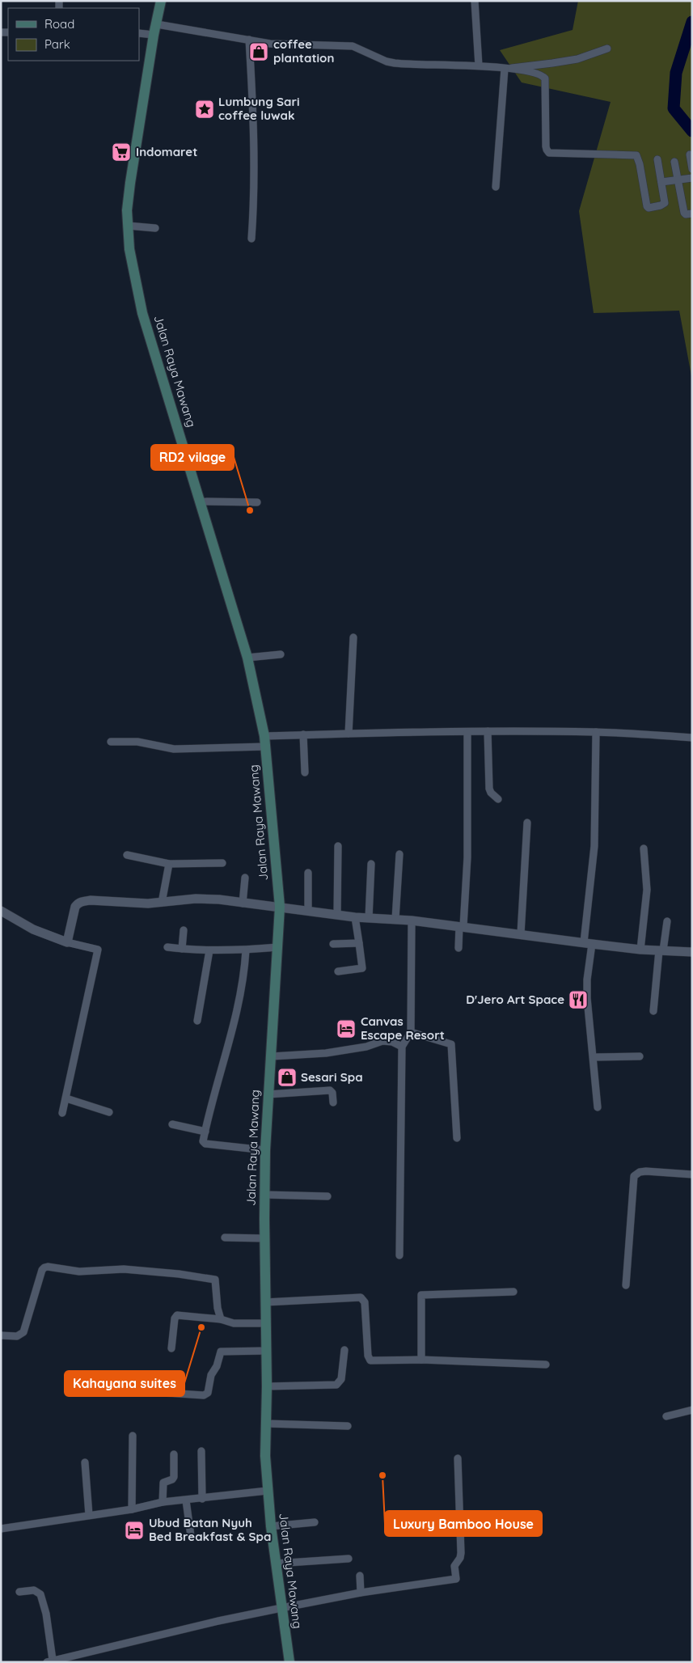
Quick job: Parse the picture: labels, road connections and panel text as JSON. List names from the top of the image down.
{
  "streets": {
    "main road": ["Jalan Raya Mawang"]
  },
  "places": {
    "shop": ["coffee plantation", "Sesari Spa"],
    "place": ["Lumbung Sari coffee luwak"],
    "supermarket": ["Indomaret"],
    "other": ["RD2 vilage", "Kahayana suites", "Luxury Bamboo House"],
    "restaurant": ["D'Jero Art Space"],
    "hotel": ["Canvas Escape Resort", "Ubud Batan Nyuh Bed Breakfast & Spa"]
  },
  "legend": ["Road", "Park"]
}
